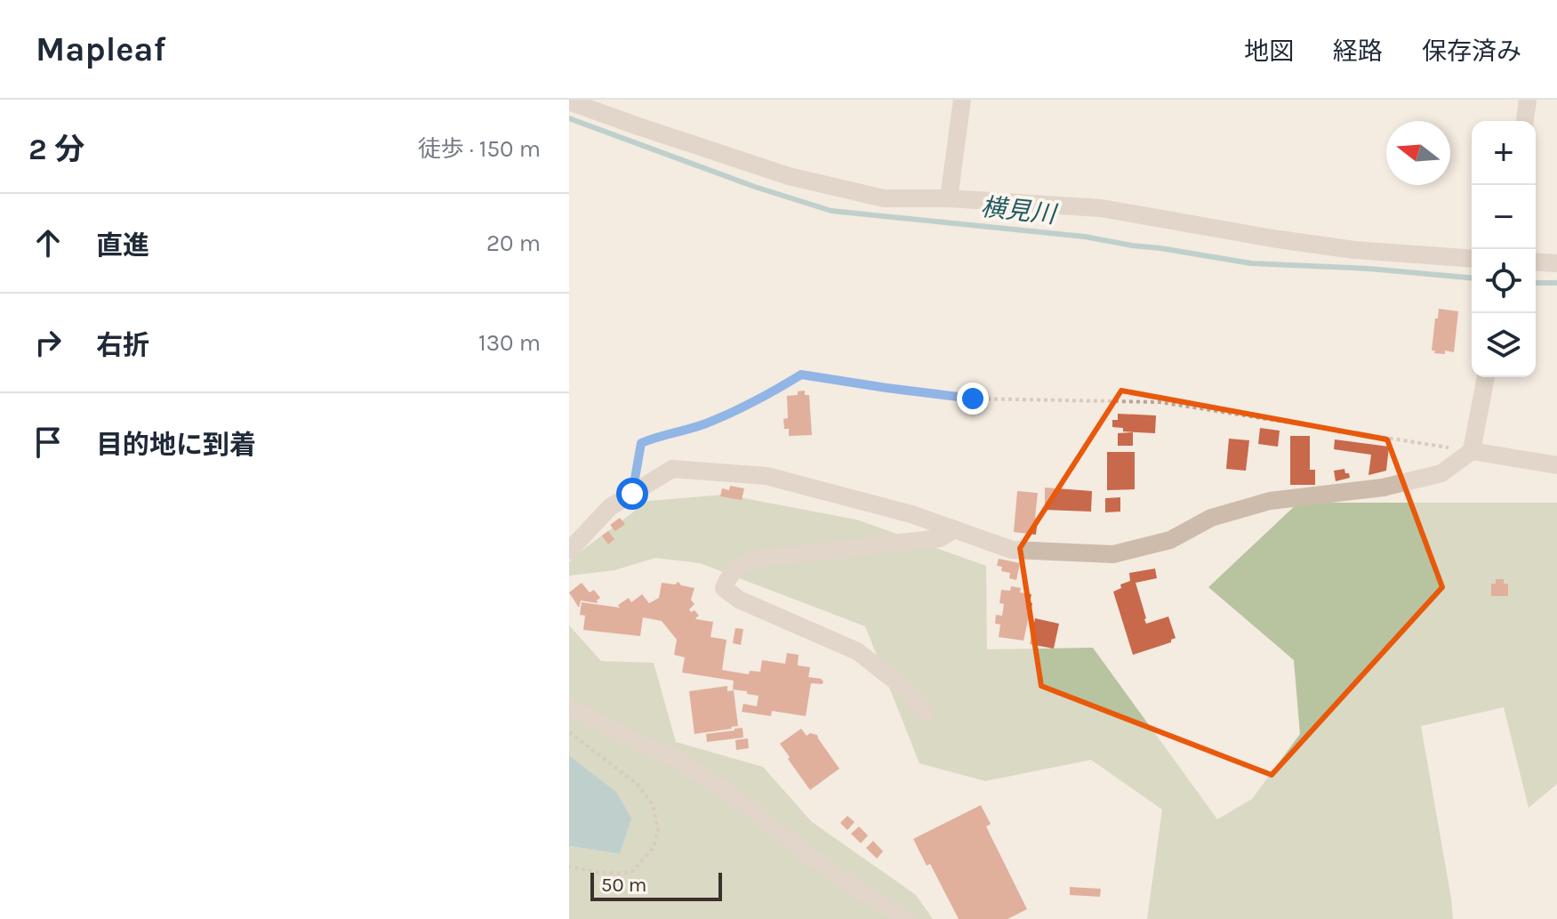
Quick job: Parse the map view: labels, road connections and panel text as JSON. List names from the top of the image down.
{
  "water": ["横見川"],
  "scale_bar": "50 m",
  "north": "left",
  "page": {
    "header": "Mapleaf",
    "nav": ["地図", "経路", "保存済み"],
    "heading": ["2 分", "徒歩 · 150 m"],
    "map_buttons": ["+", "−"],
    "list": [
      ["直進", "20 m"],
      ["右折", "130 m"],
      "目的地に到着"
    ],
    "scale": "50 m"
  }
}
